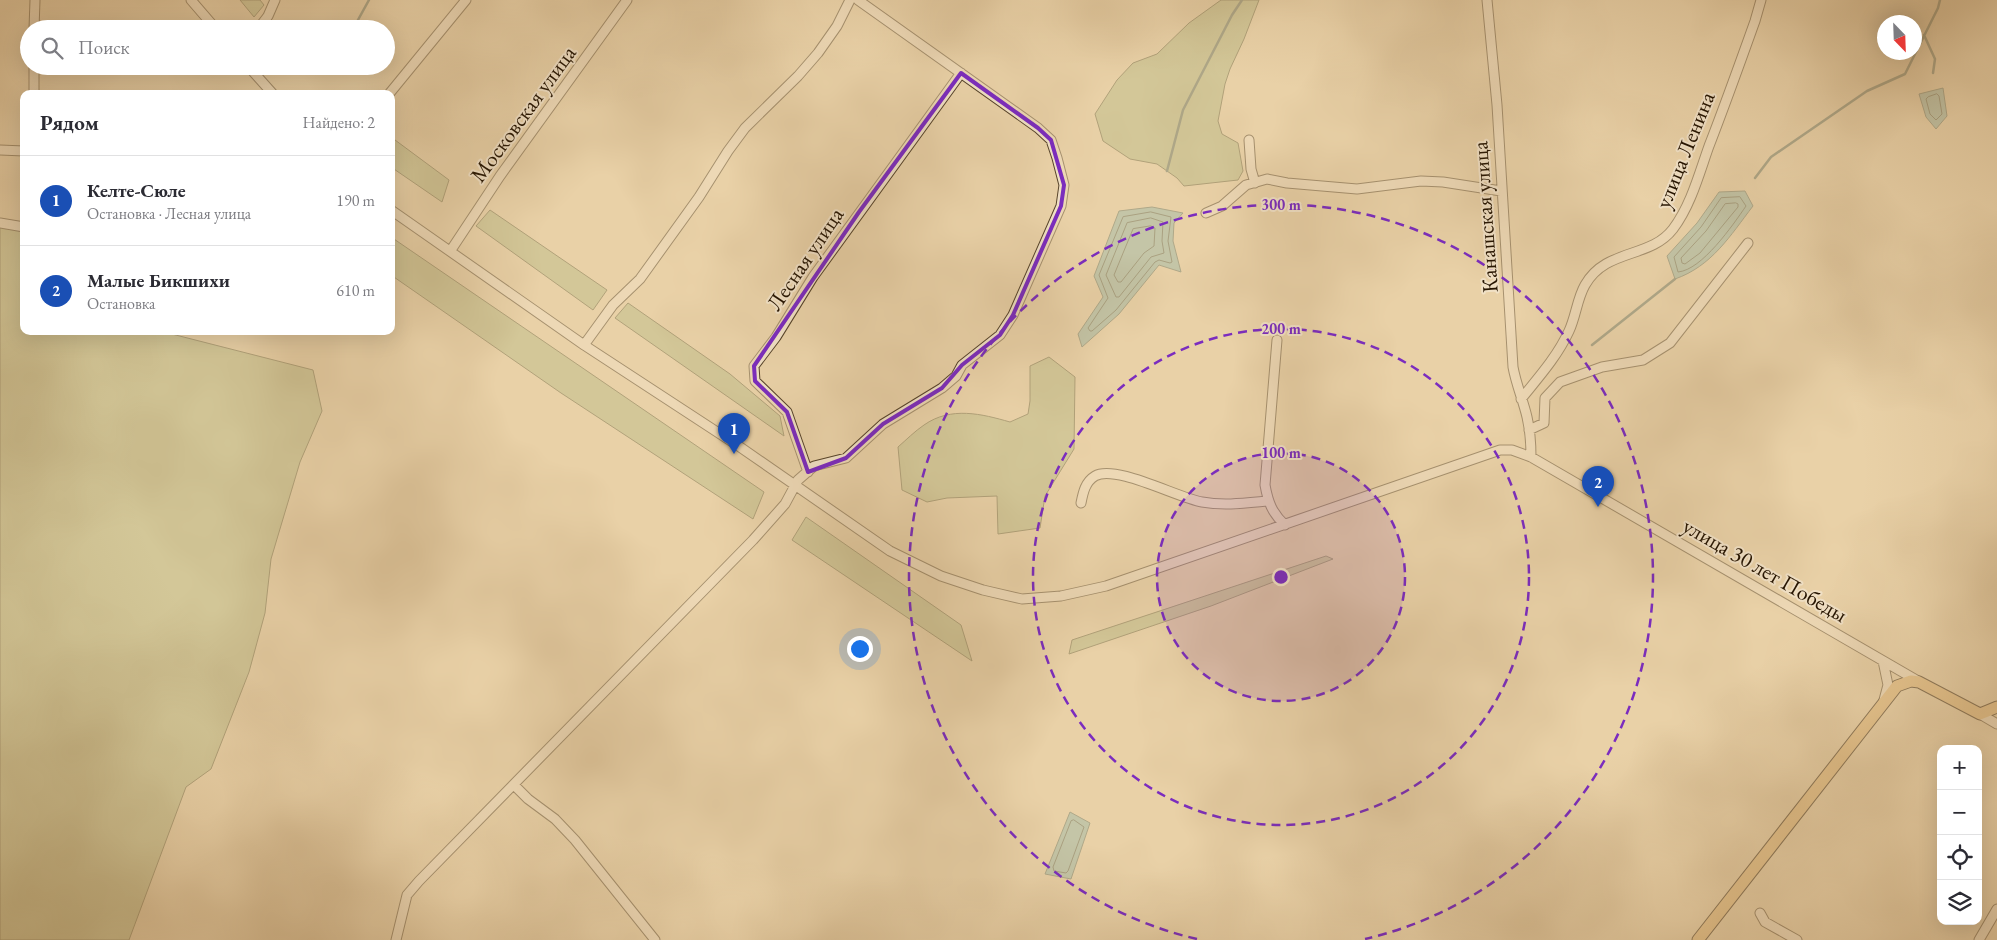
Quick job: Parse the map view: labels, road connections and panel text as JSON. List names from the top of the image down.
{
  "streets": {
    "main road": ["улица 30 лет Победы"],
    "street": [
      "Московская улица",
      "улица Ленина",
      "Канашская улица",
      "Лесная улица"
    ]
  },
  "crossings": [
    ["Московская улица", "улица 30 лет Победы"],
    ["улица Ленина", "Канашская улица"],
    ["Канашская улица", "улица 30 лет Победы"]
  ],
  "north": "bottom right",
  "page": {
    "search": "Поиск",
    "heading": ["Рядом", "Найдено: 2"],
    "list": [
      {
        "mark": "1",
        "name": "Келте-Сюле",
        "note": "Остановка · Лесная улица",
        "value": "190 m"
      },
      {
        "mark": "2",
        "name": "Малые Бикшихи",
        "note": "Остановка",
        "value": "610 m"
      }
    ],
    "pins": ["1", "2"],
    "map_buttons": ["+", "−"]
  },
  "rings": ["300 m", "200 m", "100 m"]
}
